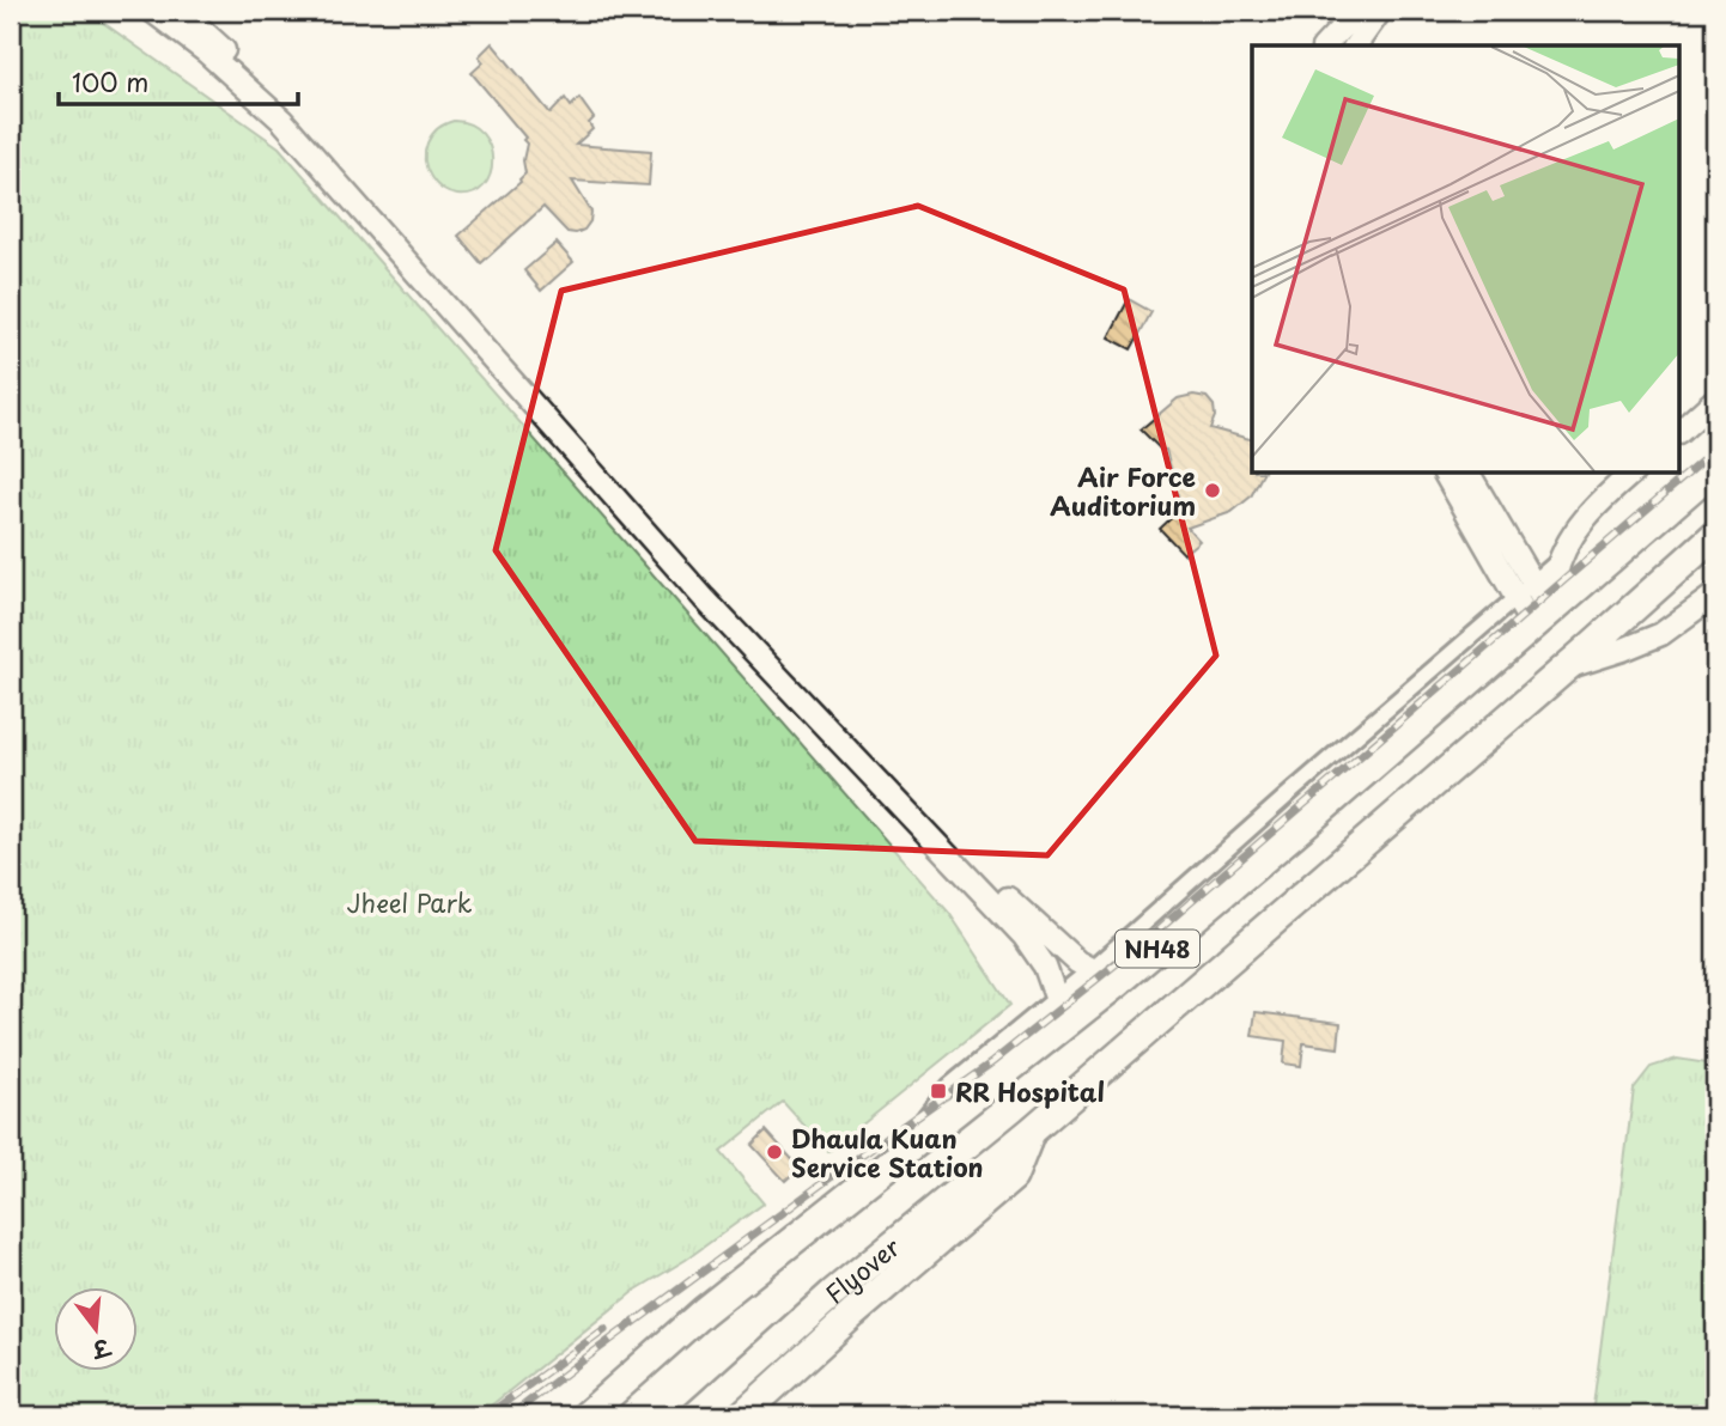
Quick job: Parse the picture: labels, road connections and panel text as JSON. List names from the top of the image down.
{
  "streets": {
    "highway": ["NH48", "Flyover"]
  },
  "crossings": [
    ["NH48", "Flyover"]
  ],
  "parks": ["Jheel Park"],
  "places": {
    "other": ["Air Force Auditorium", "Dhaula Kuan Service Station"],
    "transit": ["RR Hospital"]
  },
  "scale_bar": "100 m",
  "north": "bottom"
}
